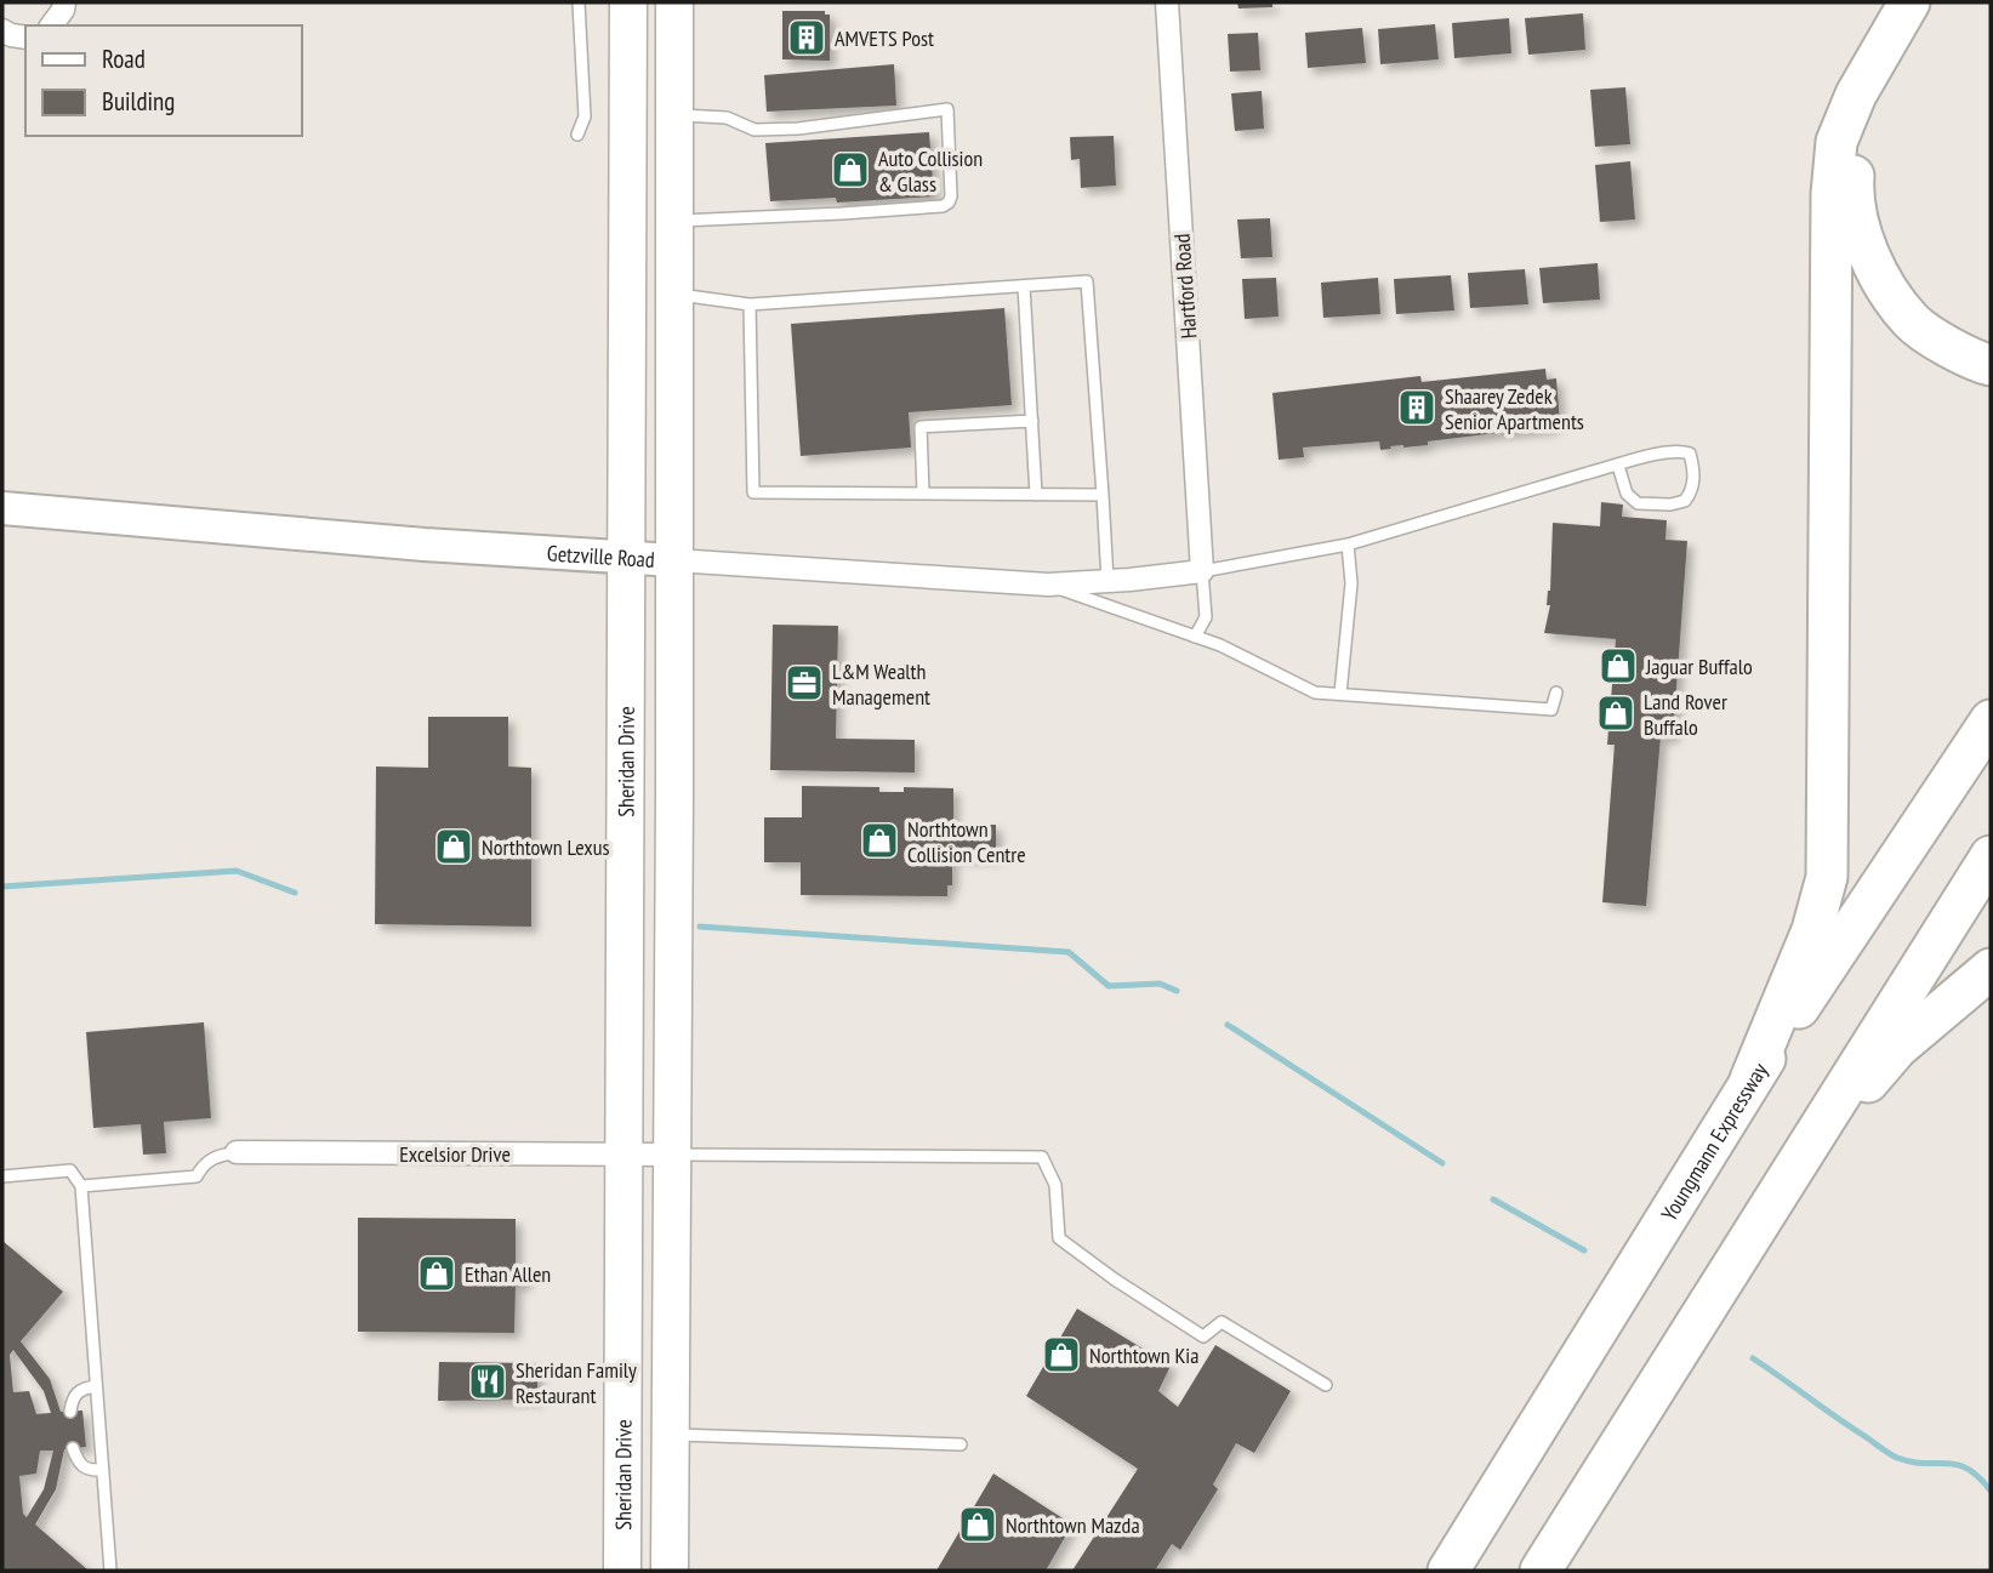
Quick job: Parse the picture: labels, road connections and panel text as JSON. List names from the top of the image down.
{
  "streets": {
    "highway": ["Youngmann Expressway"],
    "main road": ["Sheridan Drive"],
    "street": ["Hartford Road", "Getzville Road", "Excelsior Drive"]
  },
  "crossings": [
    ["Hartford Road", "Getzville Road"],
    ["Getzville Road", "Sheridan Drive"],
    ["Sheridan Drive", "Excelsior Drive"]
  ],
  "places": {
    "building": ["AMVETS Post", "Shaarey Zedek Senior Apartments"],
    "shop": [
      "Auto Collision & Glass",
      "Jaguar Buffalo",
      "Land Rover Buffalo",
      "Northtown Collision Centre",
      "Northtown Lexus",
      "Ethan Allen",
      "Northtown Kia",
      "Northtown Mazda"
    ],
    "office": ["L&M Wealth Management"],
    "restaurant": ["Sheridan Family Restaurant"]
  },
  "legend": ["Road", "Building"]
}
